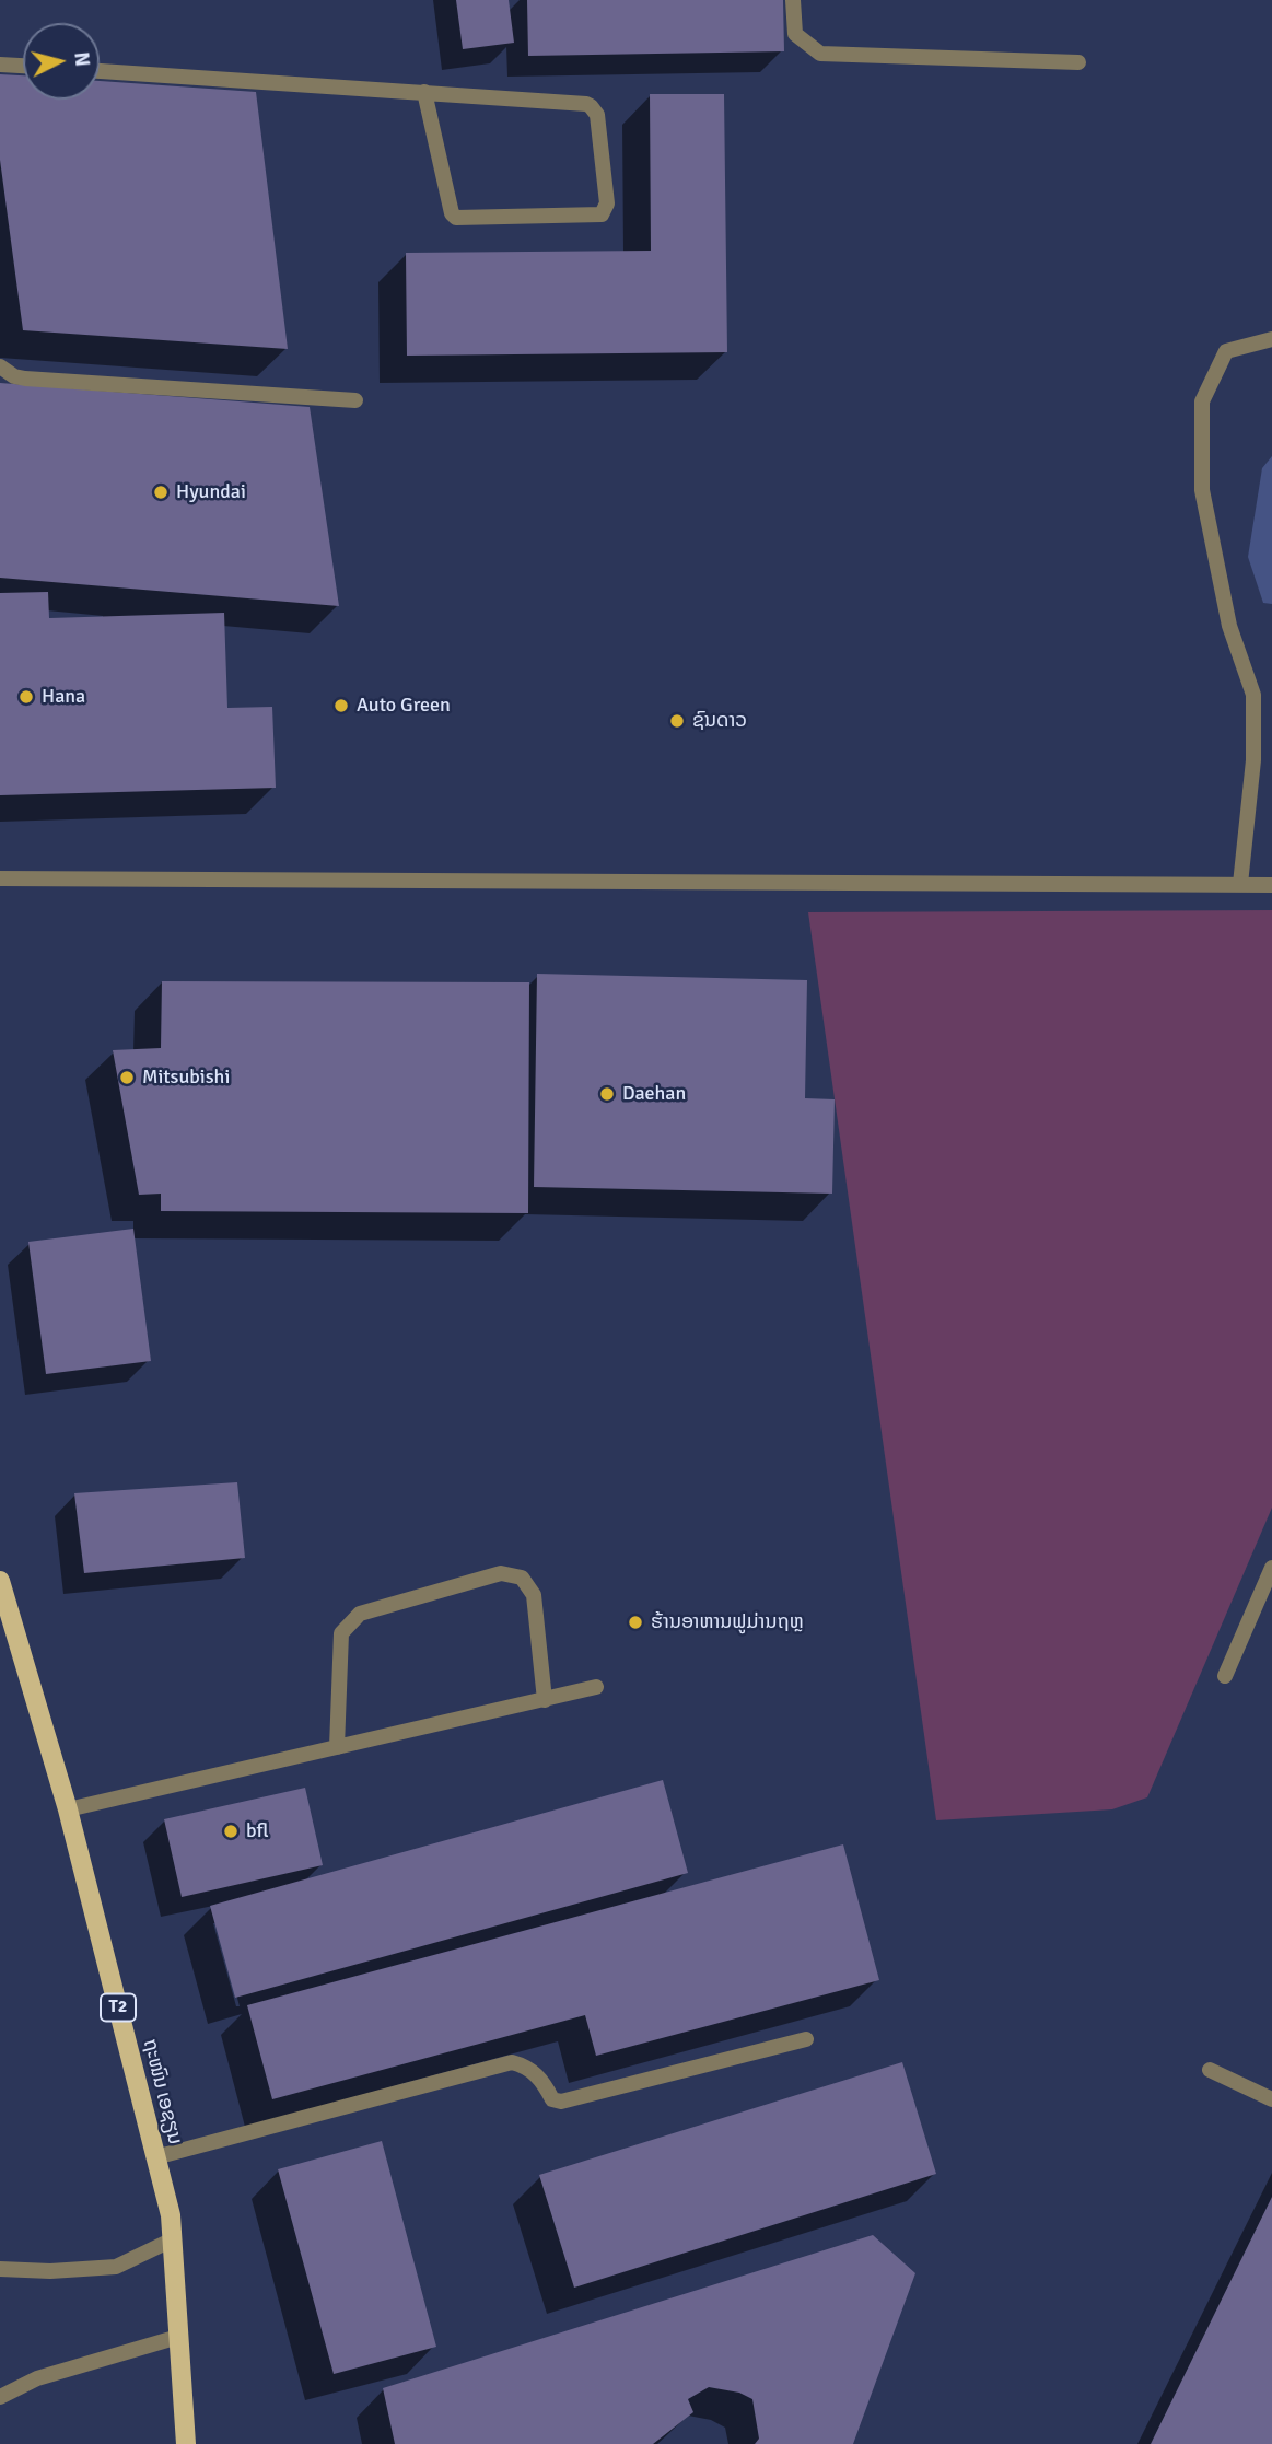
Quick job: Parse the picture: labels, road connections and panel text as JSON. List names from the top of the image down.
{
  "streets": {
    "main road": ["T2", "ຖະໜົນ ເອຊຽນ"]
  },
  "places": [
    "Hyundai",
    "Hana",
    "Auto Green",
    "ຊົນດາວ",
    "Mitsubishi",
    "Daehan",
    "ຮ້ານອາຫານຟູມ່ານຖຫຼ",
    "bfl"
  ],
  "north": "right"
}
